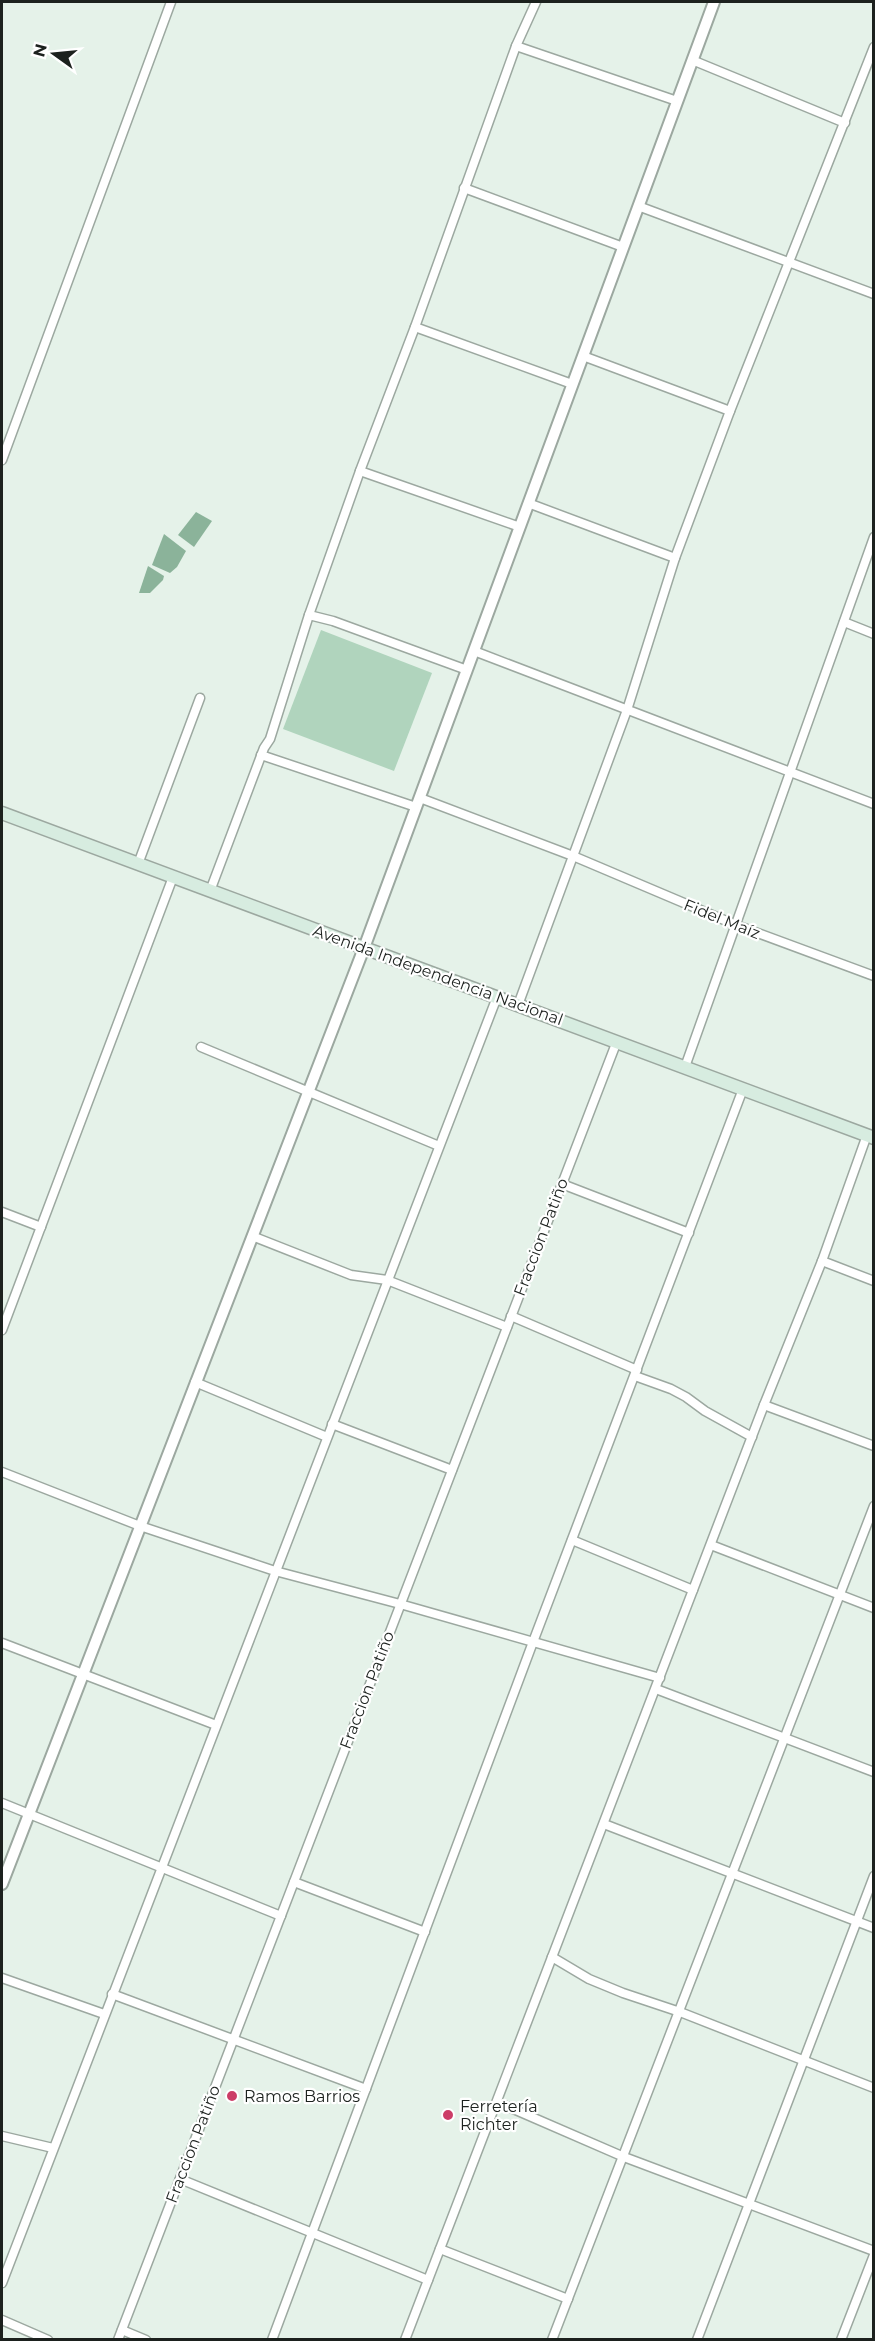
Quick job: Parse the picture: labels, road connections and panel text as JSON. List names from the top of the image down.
{
  "streets": {
    "main road": ["Avenida Independencia Nacional"],
    "street": ["Fidel Maíz", "Fraccion Patiño"]
  },
  "crossings": [
    ["Avenida Independencia Nacional", "Fraccion Patiño"]
  ],
  "places": ["Ramos Barrios", "Ferretería Richter"],
  "north": "left"
}
